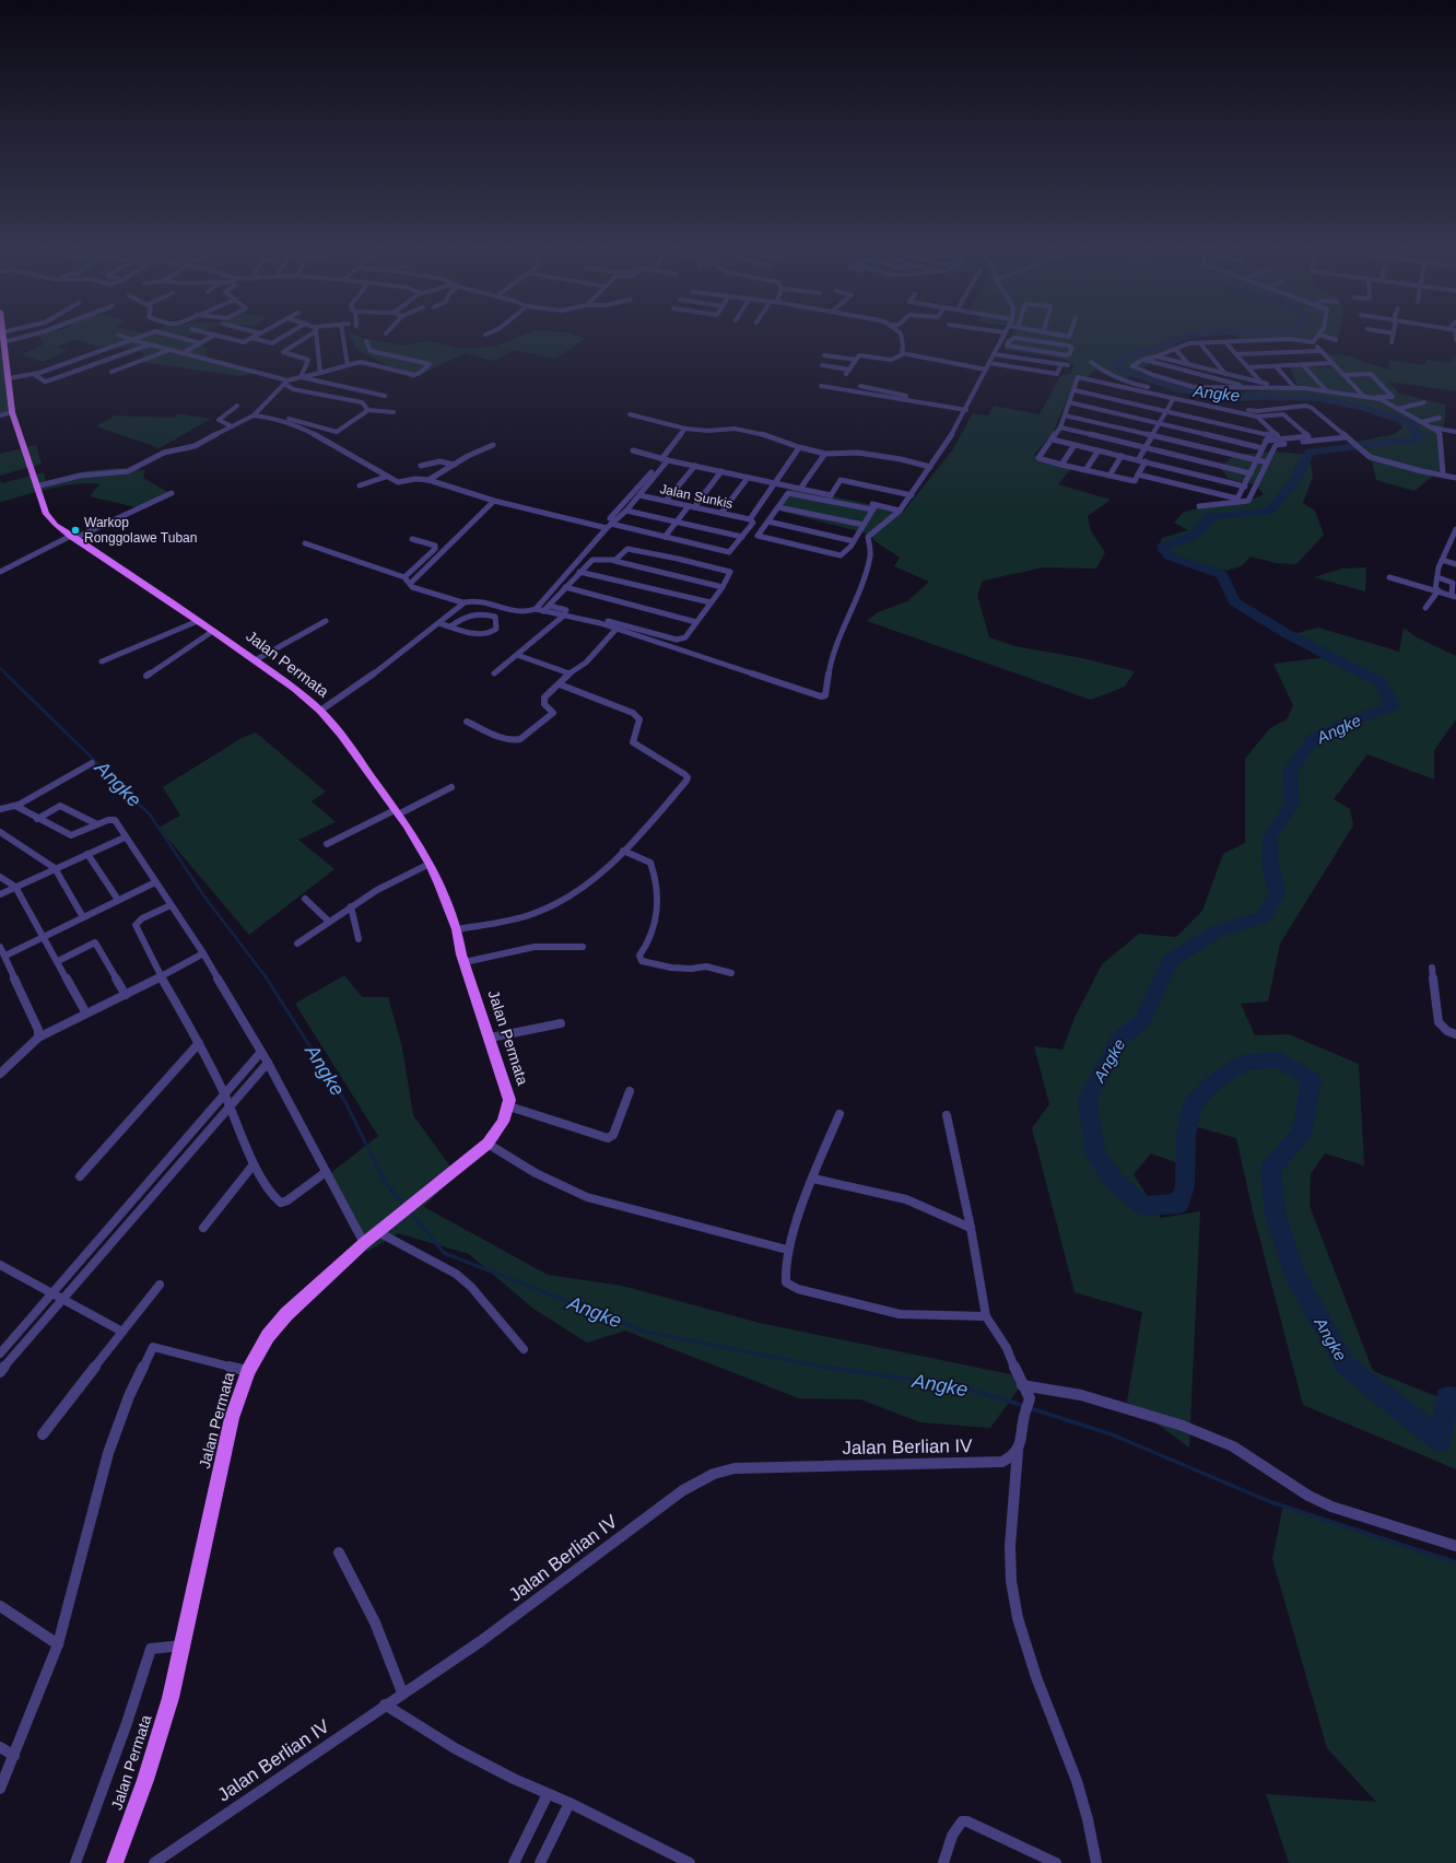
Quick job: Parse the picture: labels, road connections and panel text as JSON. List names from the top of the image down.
{
  "streets": {
    "main road": ["Jalan Permata"],
    "street": ["Jalan Sunkis", "Jalan Berlian IV"]
  },
  "water": ["Angke"],
  "places": ["Warkop Ronggolawe Tuban"]
}
